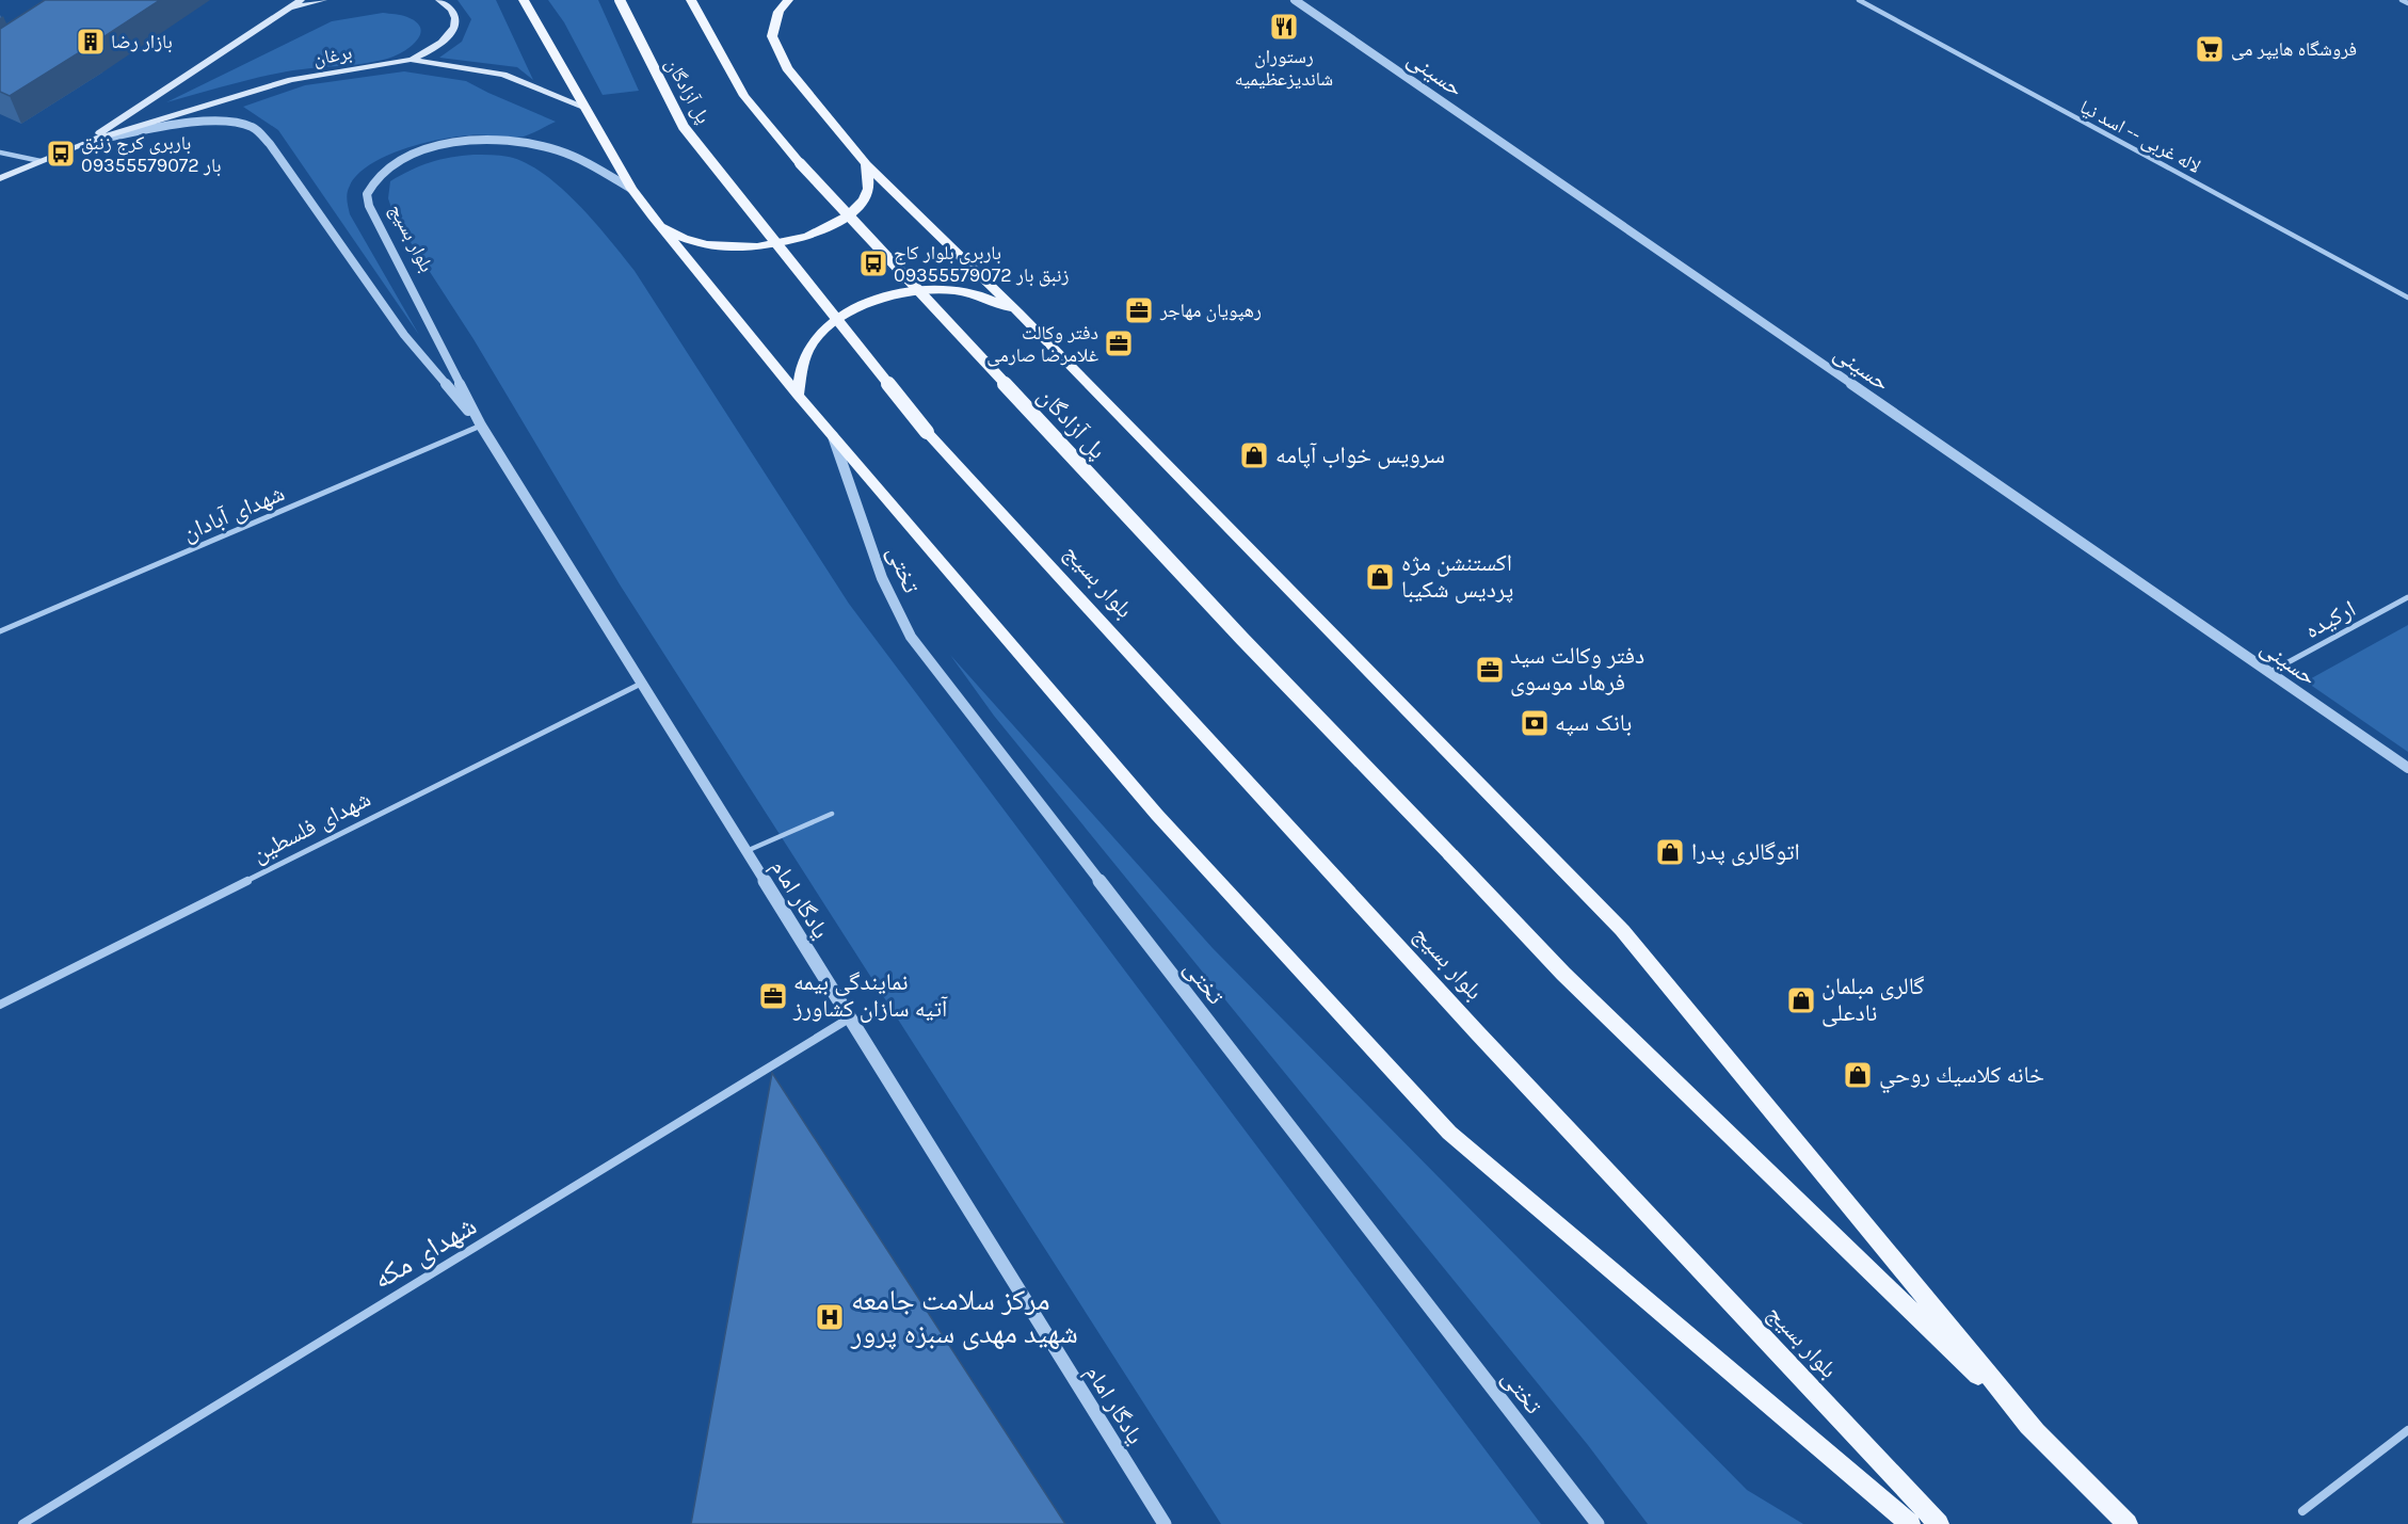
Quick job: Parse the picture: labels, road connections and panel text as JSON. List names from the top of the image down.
{
  "streets": {
    "main road": ["برغان", "پل آزادگان", "بلوار بسیج"],
    "street": [
      "حسینی",
      "لاله غربی -- اسد نیا",
      "شهدای آبادان",
      "تختی",
      "ارکیده",
      "شهدای فلسطین",
      "یادگار امام",
      "شهدای مکه"
    ]
  },
  "crossings": [
    ["حسینی", "ارکیده"],
    ["پل آزادگان", "بلوار بسیج"],
    ["بلوار بسیج", "شهدای آبادان"],
    ["بلوار بسیج", "یادگار امام"],
    ["شهدای آبادان", "یادگار امام"],
    ["شهدای فلسطین", "یادگار امام"],
    ["یادگار امام", "شهدای مکه"]
  ],
  "places": {
    "restaurant": ["رستوران شاندیزعظیمیه"],
    "building": ["بازار رضا"],
    "supermarket": ["فروشگاه هایپر می"],
    "bus stop": ["باربری کرج زنبق بار 09355579072", "باربری بلوار کاج زنبق بار 09355579072"],
    "office": [
      "رهپویان مهاجر",
      "دفتر وکالت غلامرضا صارمی",
      "دفتر وکالت سید فرهاد موسوی",
      "نمایندگی بیمه آتیه سازان کشاورز"
    ],
    "shop": [
      "سرویس خواب آپامه",
      "اکستنشن مژه پردیس شکیبا",
      "اتوگالری پدرا",
      "گالری مبلمان نادعلی",
      "خانه كلاسيك روحي"
    ],
    "bank": ["بانک سپه"],
    "hospital": ["مرکز سلامت جامعه شهید مهدی سبزه پرور"]
  }
}
